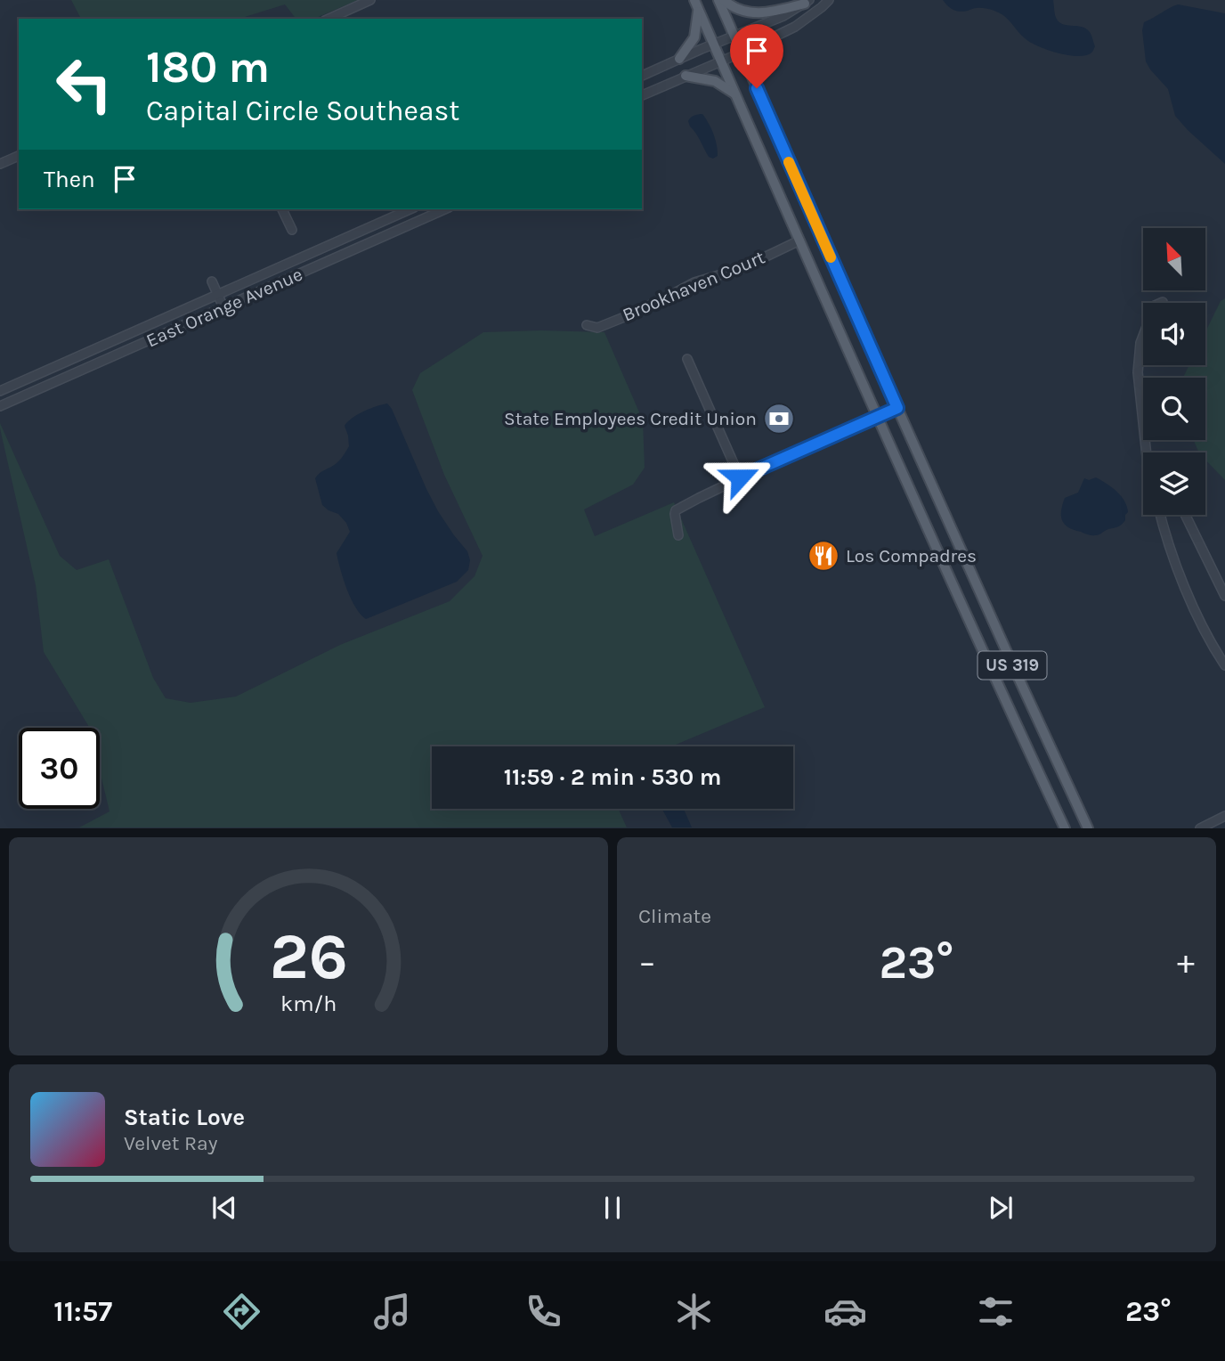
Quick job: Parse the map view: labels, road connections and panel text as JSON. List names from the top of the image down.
{
  "streets": {
    "main road": ["US 319"],
    "street": ["Brookhaven Court", "East Orange Avenue"]
  },
  "crossings": [
    ["Brookhaven Court", "US 319"]
  ],
  "places": {
    "bank": ["State Employees Credit Union"],
    "restaurant": ["Los Compadres"]
  },
  "north": "top left",
  "page": {
    "turn": ["180 m", "Capital Circle Southeast"],
    "then": "Then",
    "limit": "30",
    "trip": "11:59 · 2 min · 530 m",
    "tile": "Climate",
    "heat": ["−", "23°", "+"],
    "song": ["Static Love", "Velvet Ray"],
    "tabs": ["11:57", "23°"],
    "gauge": ["26", "km/h"]
  }
}
